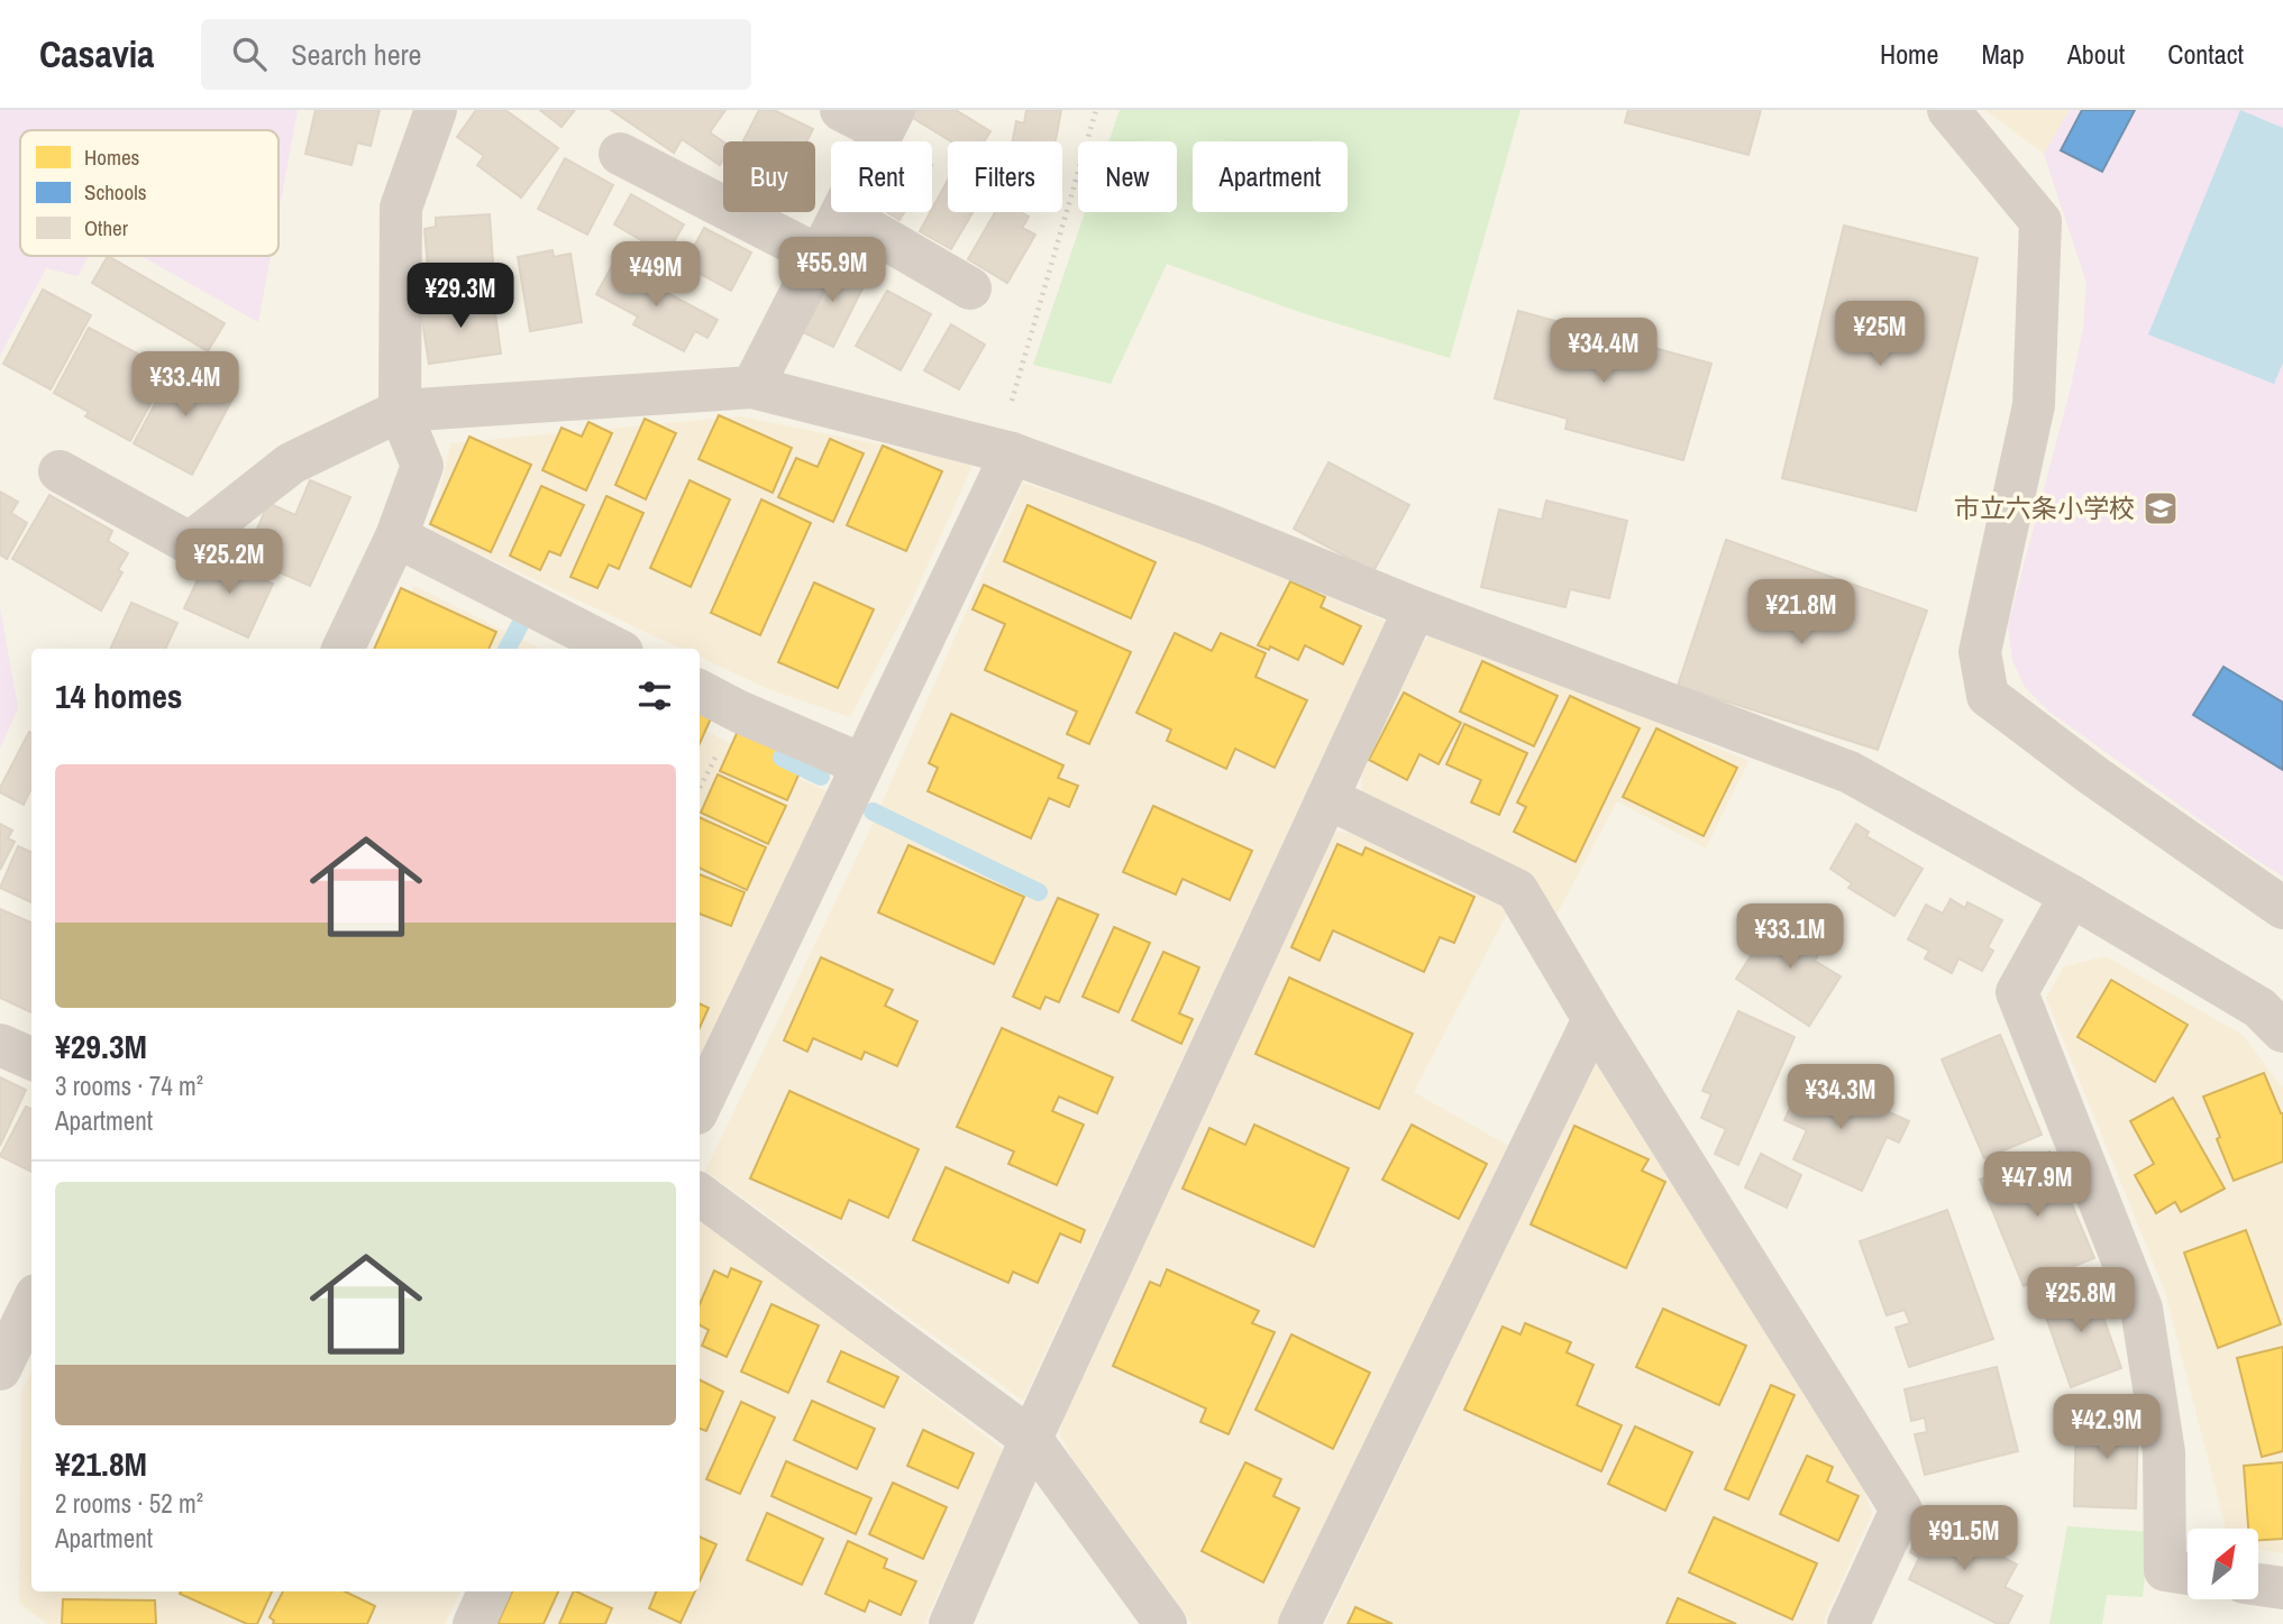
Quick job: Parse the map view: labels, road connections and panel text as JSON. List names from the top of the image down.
{
  "places": {
    "school or university": ["市立六条小学校"]
  },
  "legend": ["Homes", "Schools", "Other"],
  "north": "top right",
  "page": {
    "header": "Casavia",
    "search": "Search here",
    "nav": [
      "Home",
      "Map",
      "About",
      "Contact"
    ],
    "chip": [
      "Buy",
      "Rent",
      "Filters",
      "New",
      "Apartment"
    ],
    "price": [
      "¥55.9M",
      "¥49M",
      "¥29.3M",
      "¥25M",
      "¥34.4M",
      "¥33.4M",
      "¥25.2M",
      "¥21.8M",
      "¥33.1M",
      "¥34.3M",
      "¥47.9M",
      "¥25.8M",
      "¥42.9M",
      "¥91.5M"
    ],
    "heading": "14 homes",
    "list": [
      {
        "name": "¥29.3M",
        "note": "3 rooms · 74 m² · Apartment"
      },
      {
        "name": "¥21.8M",
        "note": "2 rooms · 52 m² · Apartment"
      }
    ]
  }
}
